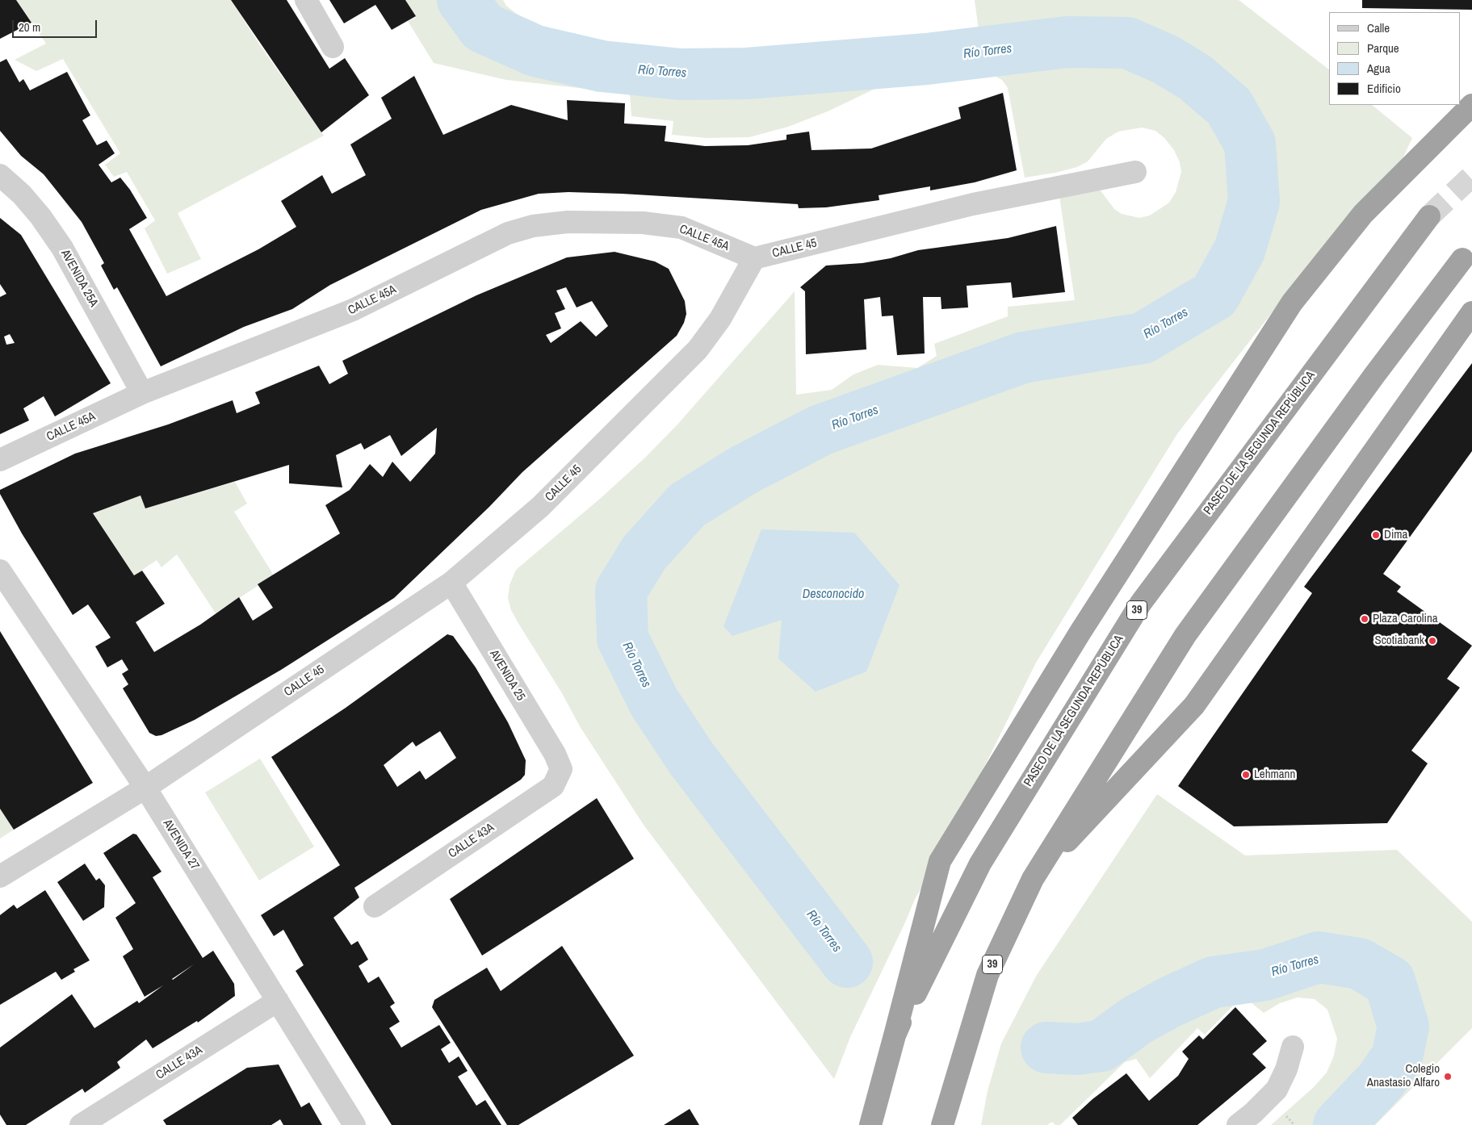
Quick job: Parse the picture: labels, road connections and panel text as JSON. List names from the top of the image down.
{
  "streets": {
    "highway": ["PASEO DE LA SEGUNDA REPÚBLICA", "39"],
    "street": [
      "CALLE 45A",
      "CALLE 45",
      "AVENIDA 25A",
      "AVENIDA 25",
      "CALLE 43A",
      "AVENIDA 27"
    ]
  },
  "crossings": [
    ["CALLE 45A", "CALLE 45"],
    ["CALLE 45A", "AVENIDA 25A"],
    ["CALLE 45", "AVENIDA 25"],
    ["CALLE 45", "AVENIDA 27"],
    ["AVENIDA 25", "CALLE 43A"],
    ["CALLE 43A", "AVENIDA 27"]
  ],
  "water": ["Río Torres", "Desconocido"],
  "places": [
    "Dima",
    "Plaza Carolina",
    "Scotiabank",
    "Lehmann",
    "Colegio Anastasio Alfaro"
  ],
  "legend": [
    "Calle",
    "Parque",
    "Agua",
    "Edificio"
  ],
  "scale_bar": "20 m"
}
